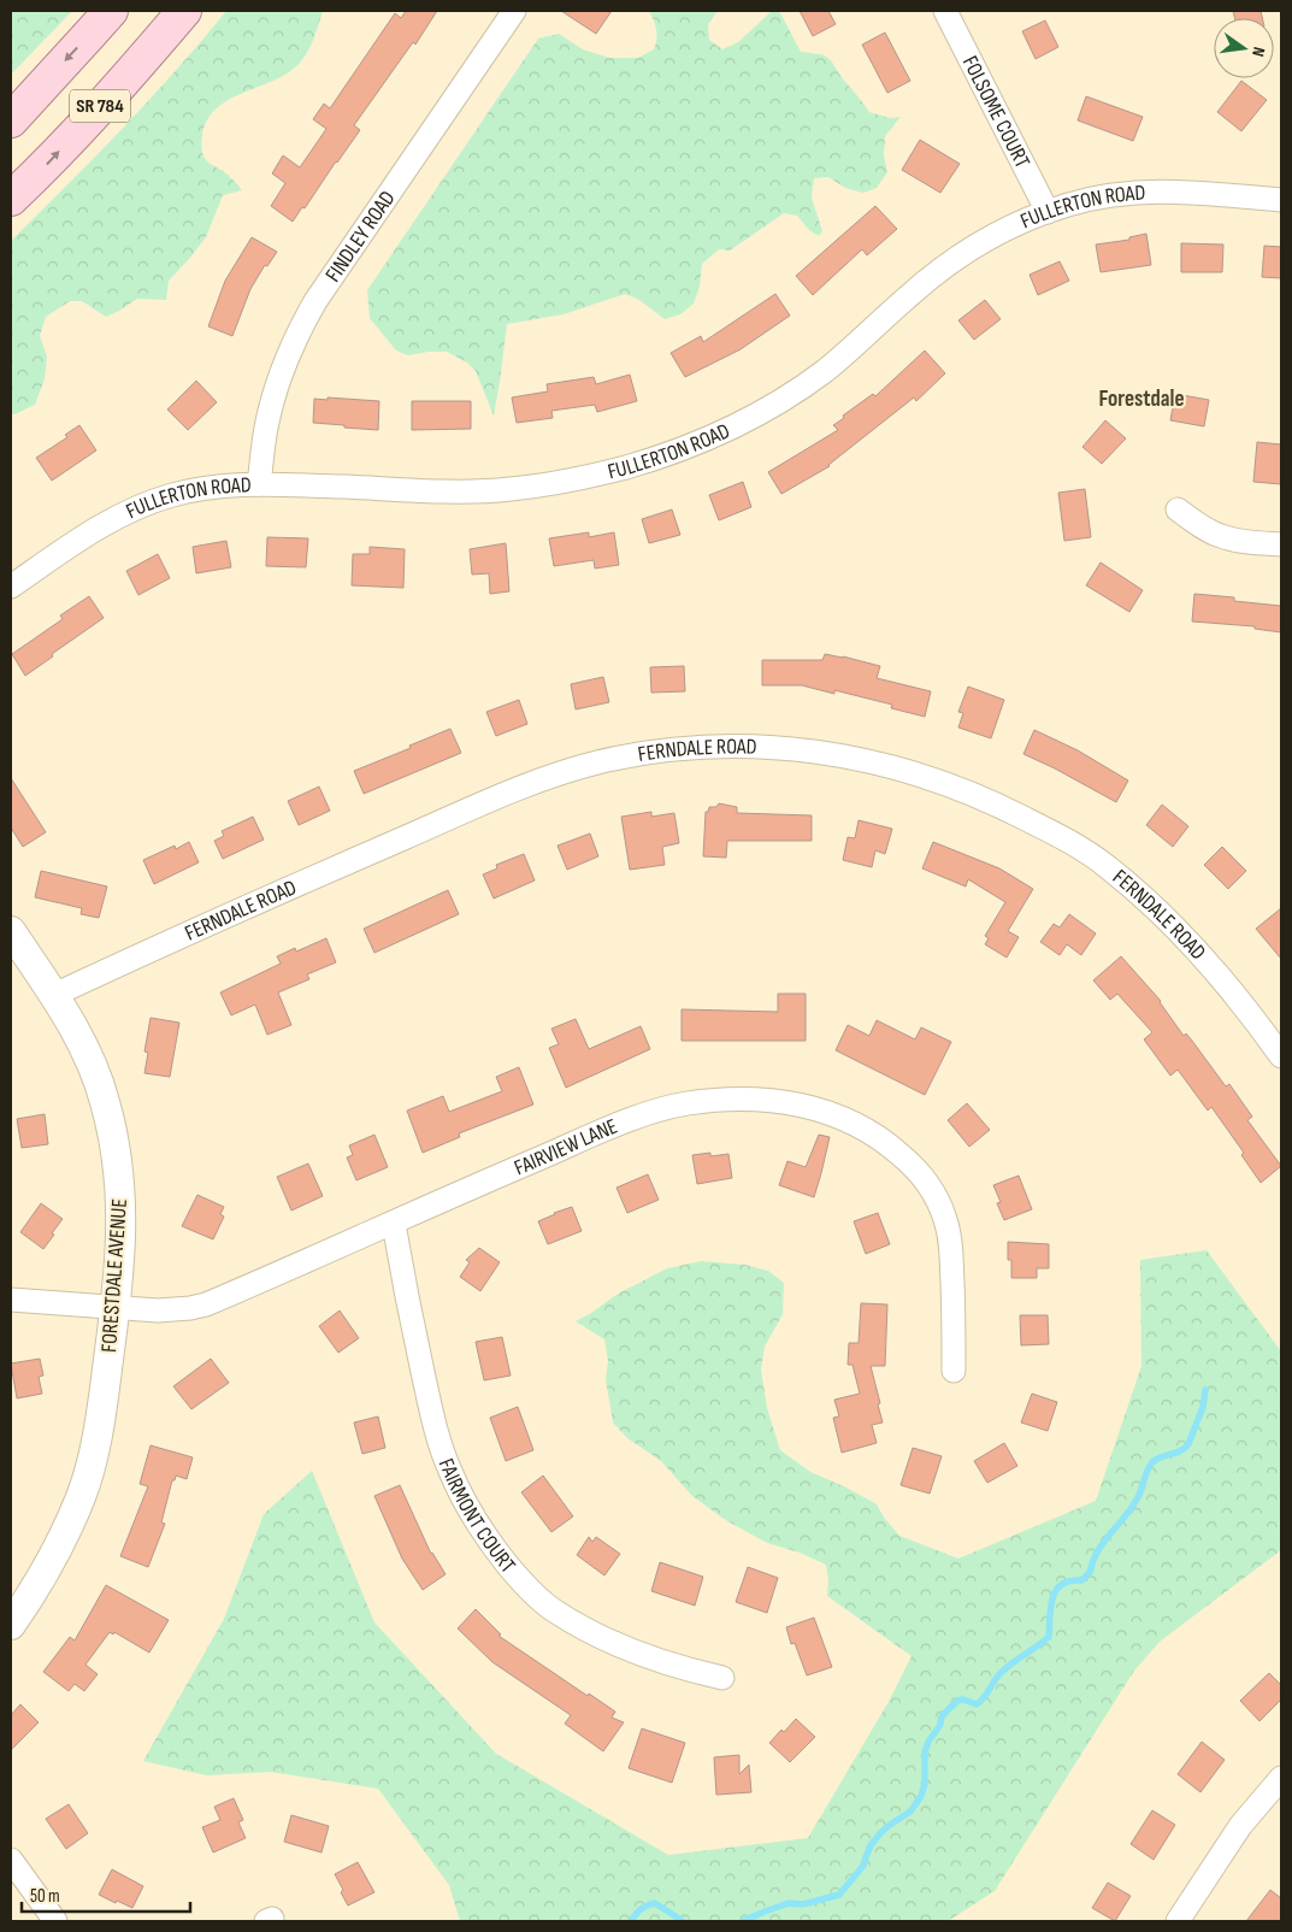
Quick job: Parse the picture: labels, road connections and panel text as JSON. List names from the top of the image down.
{
  "streets": {
    "main road": ["SR 784"],
    "street": [
      "FOLSOME COURT",
      "FULLERTON ROAD",
      "FINDLEY ROAD",
      "FERNDALE ROAD",
      "FAIRVIEW LANE",
      "FORESTDALE AVENUE",
      "FAIRMONT COURT"
    ]
  },
  "crossings": [
    ["FOLSOME COURT", "FULLERTON ROAD"],
    ["FULLERTON ROAD", "FINDLEY ROAD"],
    ["FERNDALE ROAD", "FORESTDALE AVENUE"],
    ["FAIRVIEW LANE", "FORESTDALE AVENUE"],
    ["FAIRVIEW LANE", "FAIRMONT COURT"]
  ],
  "districts": ["Forestdale"],
  "scale_bar": "50 m",
  "north": "right"
}
